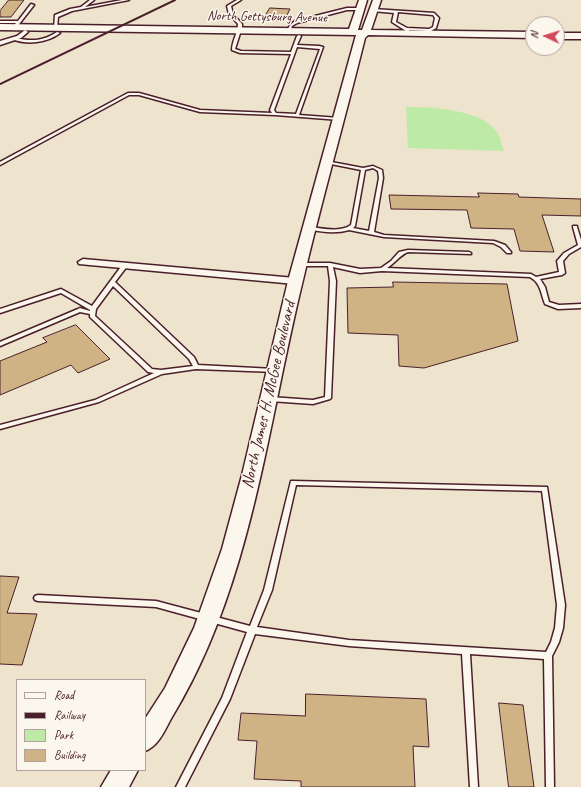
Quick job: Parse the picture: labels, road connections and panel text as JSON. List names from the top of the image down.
{
  "streets": {
    "main road": ["North Gettysburg Avenue", "North James H. McGee Boulevard"]
  },
  "crossings": [
    ["North Gettysburg Avenue", "North James H. McGee Boulevard"]
  ],
  "legend": [
    "Road",
    "Railway",
    "Park",
    "Building"
  ],
  "north": "left"
}
